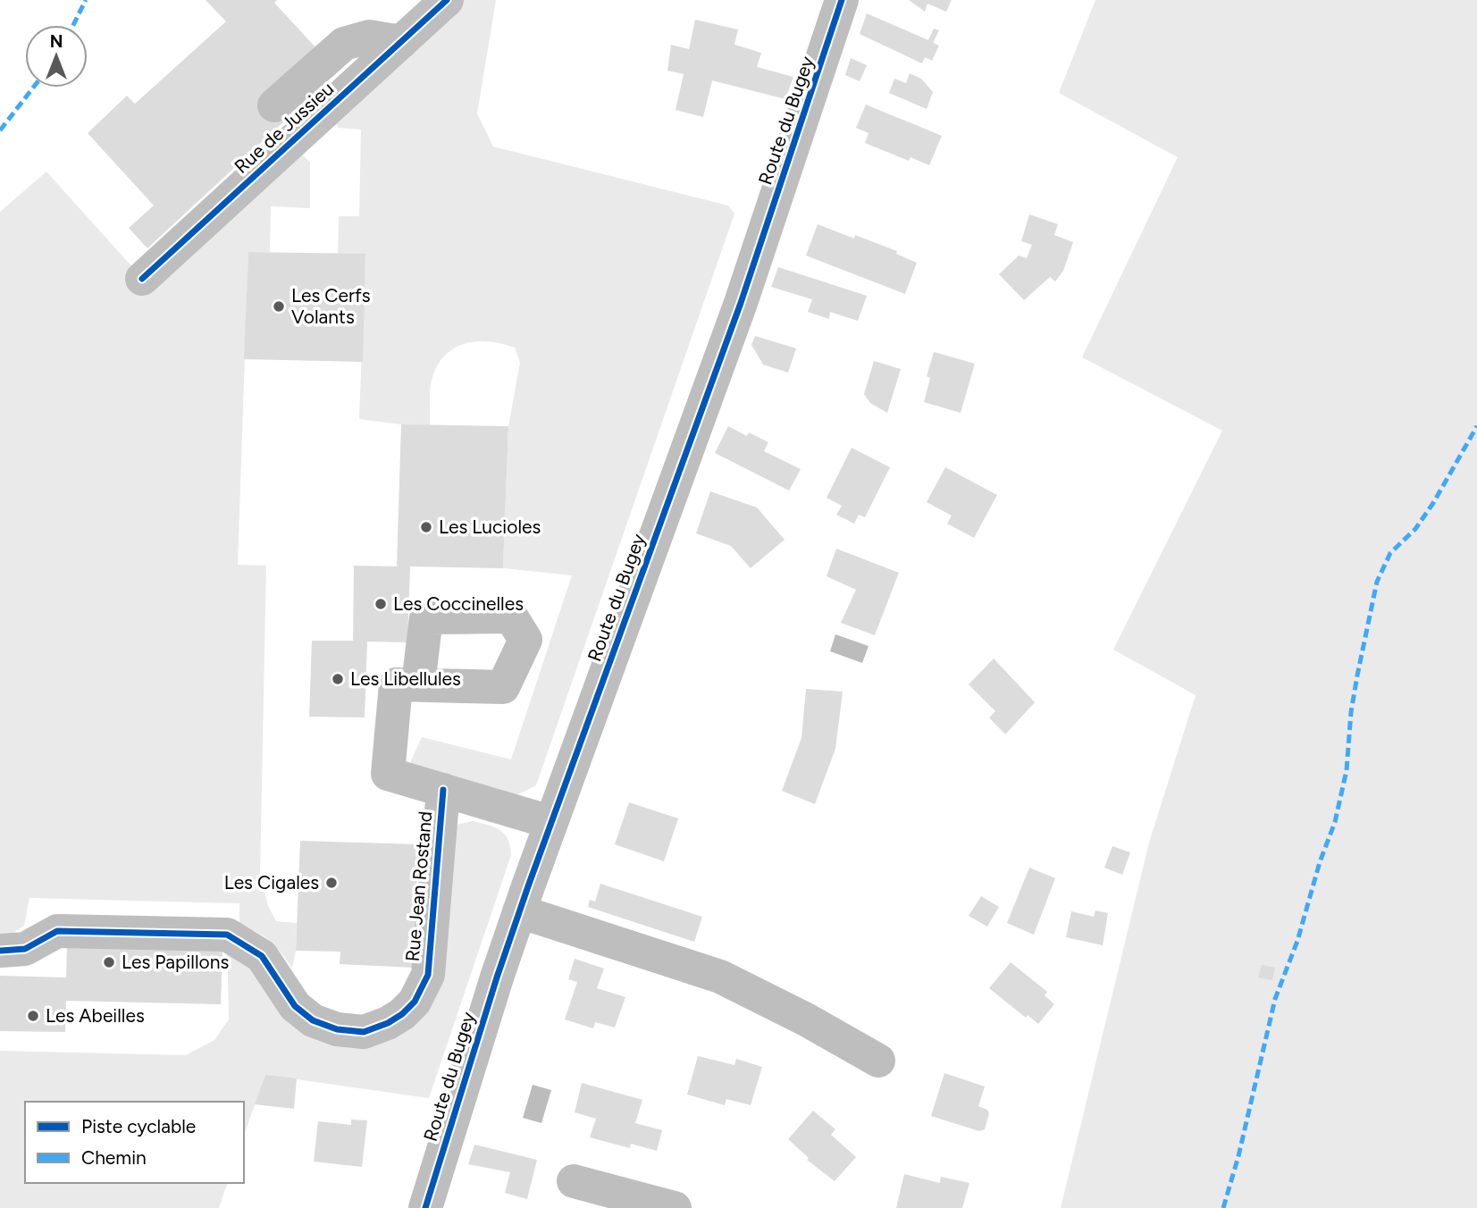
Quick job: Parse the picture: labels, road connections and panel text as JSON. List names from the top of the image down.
{
  "streets": {
    "street": ["Route du Bugey", "Rue de Jussieu", "Rue Jean Rostand"]
  },
  "crossings": [
    ["Route du Bugey", "Rue Jean Rostand"]
  ],
  "places": [
    "Les Cerfs Volants",
    "Les Lucioles",
    "Les Coccinelles",
    "Les Libellules",
    "Les Cigales",
    "Les Papillons",
    "Les Abeilles"
  ],
  "legend": ["Piste cyclable", "Chemin"],
  "north": "top"
}
